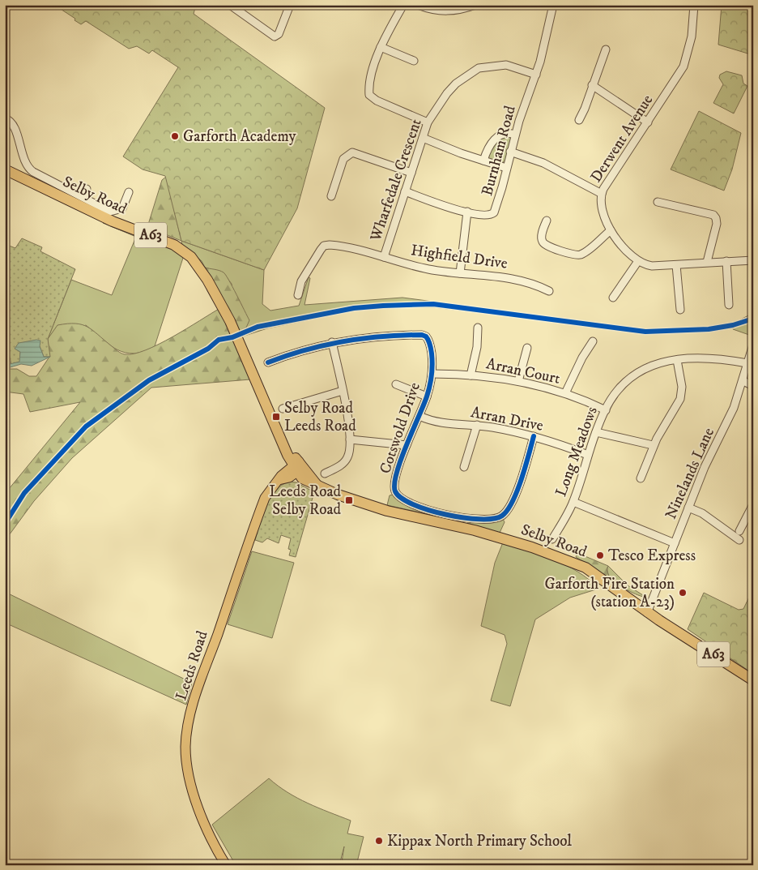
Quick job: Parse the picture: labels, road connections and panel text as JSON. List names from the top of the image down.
{
  "streets": {
    "highway": ["Selby Road", "A63"],
    "main road": ["Leeds Road"],
    "street": [
      "Derwent Avenue",
      "Burnham Road",
      "Wharfedale Crescent",
      "Highfield Drive",
      "Arran Court",
      "Arran Drive",
      "Cotswold Drive",
      "Long Meadows",
      "Ninelands Lane"
    ]
  },
  "crossings": [
    ["Burnham Road", "Wharfedale Crescent"],
    ["Wharfedale Crescent", "Highfield Drive"],
    ["Selby Road", "Ninelands Lane"],
    ["Selby Road", "Leeds Road"],
    ["Arran Court", "Cotswold Drive"],
    ["Arran Court", "Long Meadows"],
    ["Arran Drive", "Cotswold Drive"],
    ["Arran Drive", "Long Meadows"],
    ["Long Meadows", "Ninelands Lane"]
  ],
  "places": {
    "other": [
      "Garforth Academy",
      "Tesco Express",
      "Garforth Fire Station (station A-23)",
      "Kippax North Primary School"
    ],
    "transit": ["Selby Road Leeds Road", "Leeds Road Selby Road"]
  }
}
